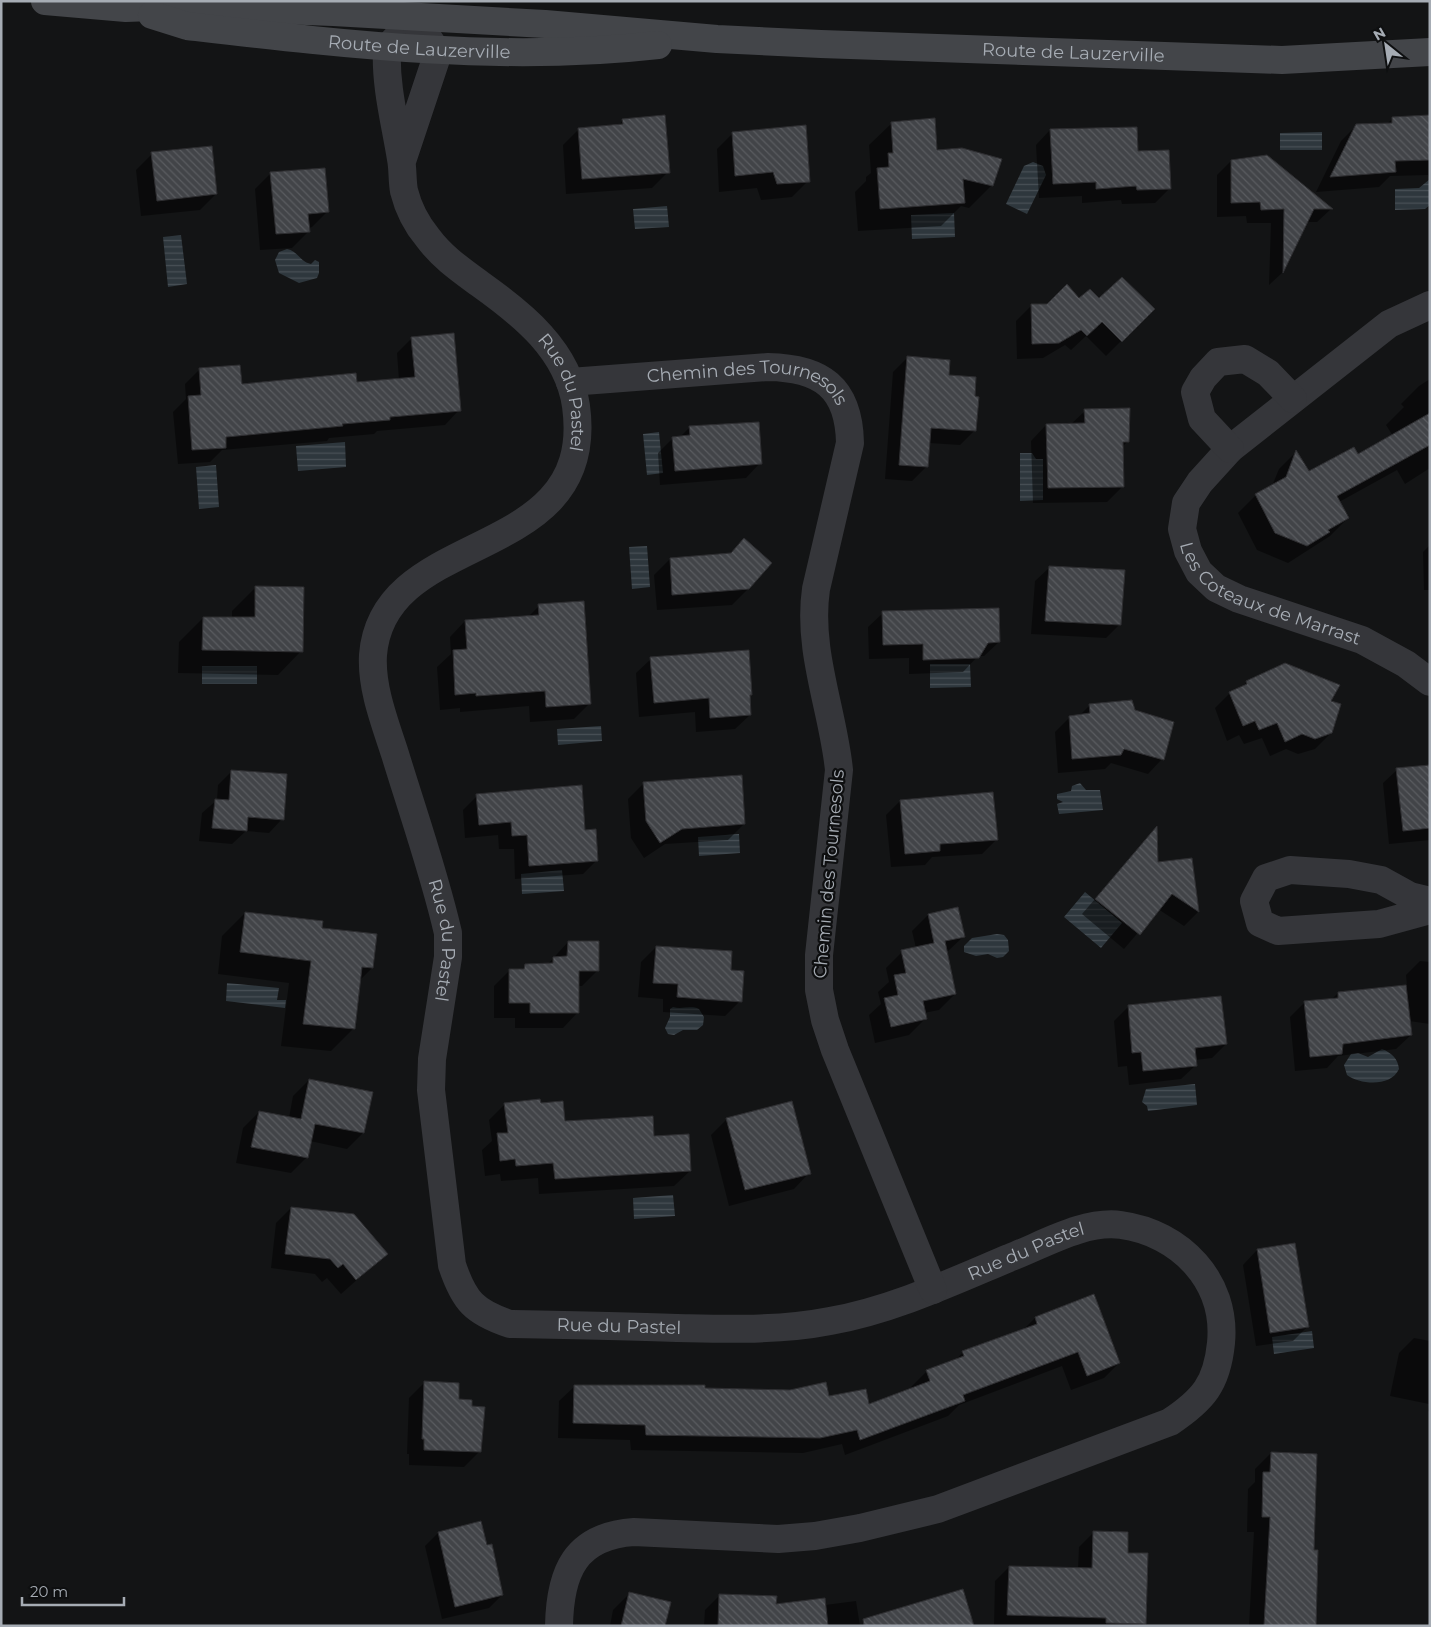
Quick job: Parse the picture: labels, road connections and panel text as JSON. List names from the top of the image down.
{
  "streets": {
    "street": [
      "Route de Lauzerville",
      "Chemin des Tournesols",
      "Rue du Pastel",
      "Les Coteaux de Marrast"
    ]
  },
  "crossings": [
    ["Route de Lauzerville", "Rue du Pastel"],
    ["Chemin des Tournesols", "Rue du Pastel"]
  ],
  "scale_bar": "20 m",
  "north": "top left"
}
